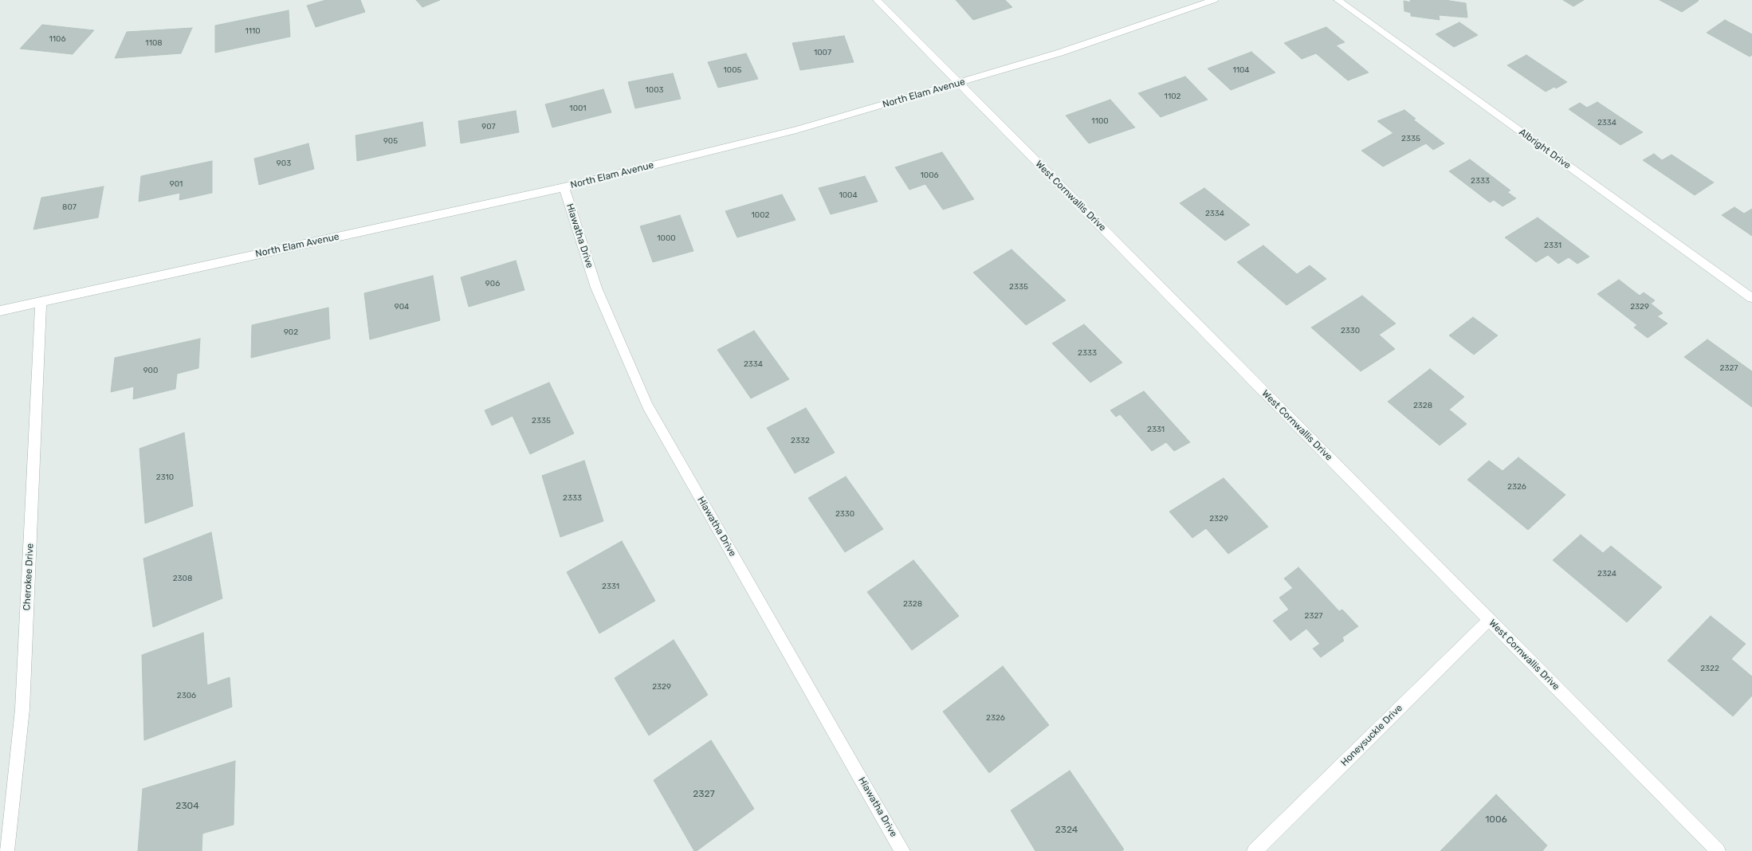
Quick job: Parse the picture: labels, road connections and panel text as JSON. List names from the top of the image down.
{
  "streets": {
    "street": [
      "North Elam Avenue",
      "Albright Drive",
      "West Cornwallis Drive",
      "Hiawatha Drive",
      "Cherokee Drive",
      "Honeysuckle Drive"
    ]
  },
  "crossings": [
    ["North Elam Avenue", "West Cornwallis Drive"],
    ["North Elam Avenue", "Hiawatha Drive"],
    ["North Elam Avenue", "Cherokee Drive"],
    ["West Cornwallis Drive", "Honeysuckle Drive"]
  ],
  "house_numbers": [
    "1110",
    "1106",
    "1108",
    "1007",
    "1005",
    "1104",
    "1003",
    "1102",
    "1001",
    "1100",
    "2334",
    "907",
    "2335",
    "905",
    "903",
    "1006",
    "2333",
    "901",
    "1004",
    "807",
    "2334",
    "1002",
    "1000",
    "2331",
    "906",
    "2335",
    "904",
    "2329",
    "2330",
    "902",
    "2333",
    "2334",
    "2327",
    "900",
    "2328",
    "2335",
    "2331",
    "2332",
    "2310",
    "2326",
    "2333",
    "2330",
    "2329",
    "2324",
    "2308",
    "2331",
    "2328",
    "2327",
    "2322",
    "2329",
    "2306",
    "2326",
    "2327",
    "2304",
    "1006",
    "2324"
  ]
}
